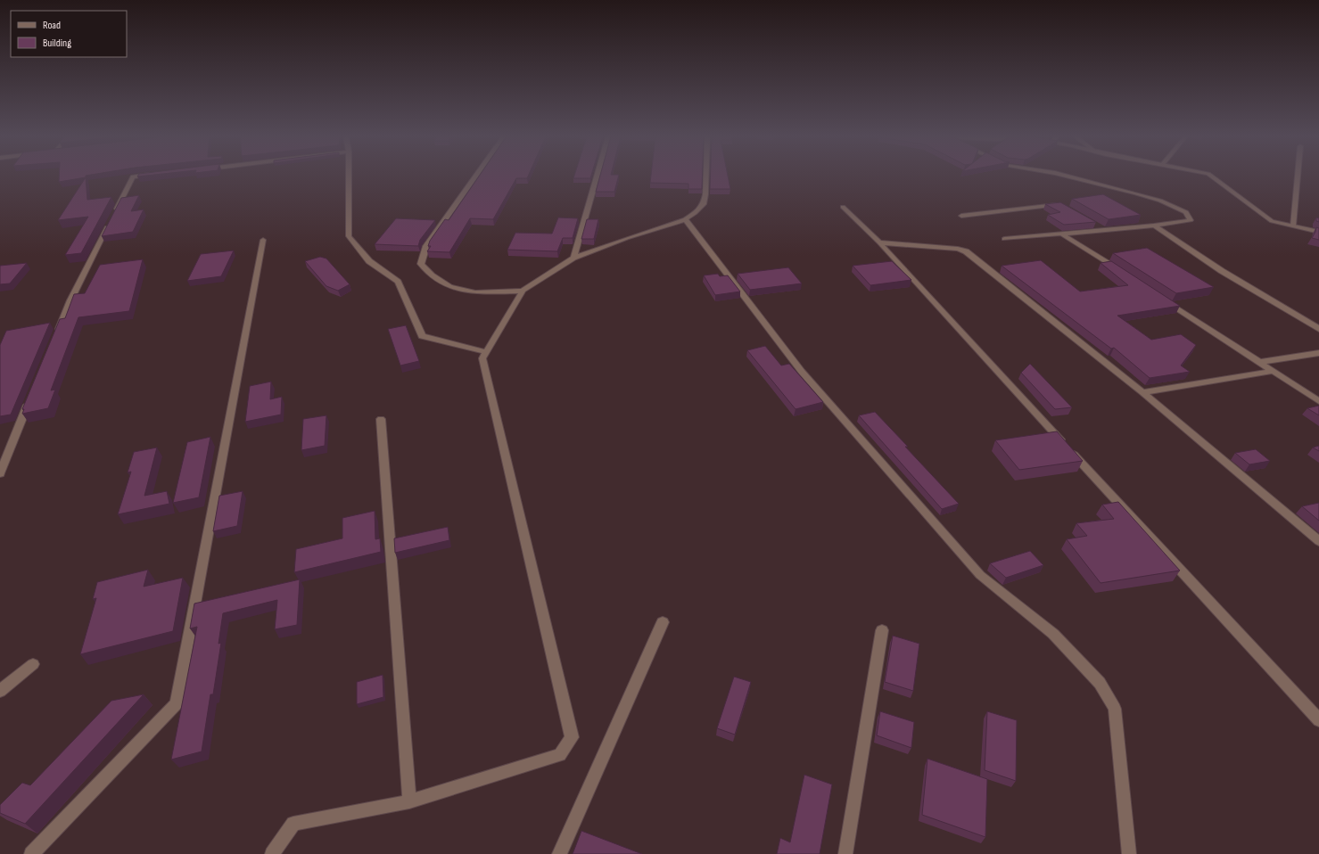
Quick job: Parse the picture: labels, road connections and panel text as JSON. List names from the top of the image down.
{
  "legend": ["Road", "Building"]
}
